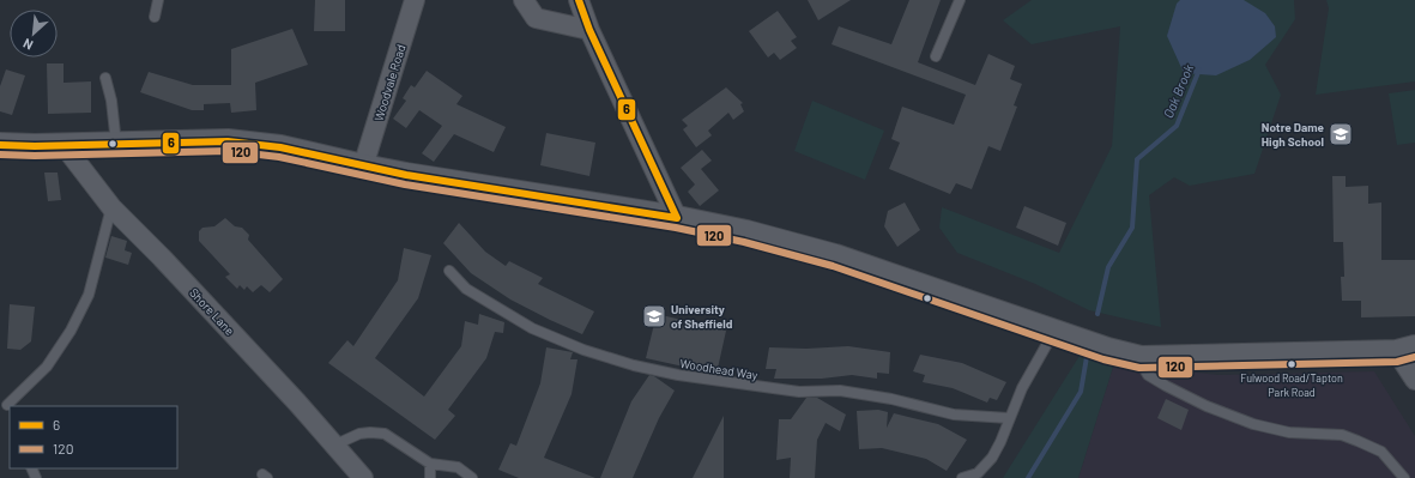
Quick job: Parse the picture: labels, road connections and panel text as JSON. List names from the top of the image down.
{
  "streets": {
    "street": ["Woodvale Road", "Shore Lane"],
    "lane": ["Woodhead Way"]
  },
  "water": ["Oak Brook"],
  "places": {
    "school or university": ["Notre Dame High School", "University of Sheffield"],
    "other": ["Fulwood Road/Tapton Park Road"]
  },
  "lines": ["transit line 6", "transit line 120"],
  "legend": ["6", "120"],
  "north": "bottom left"
}
